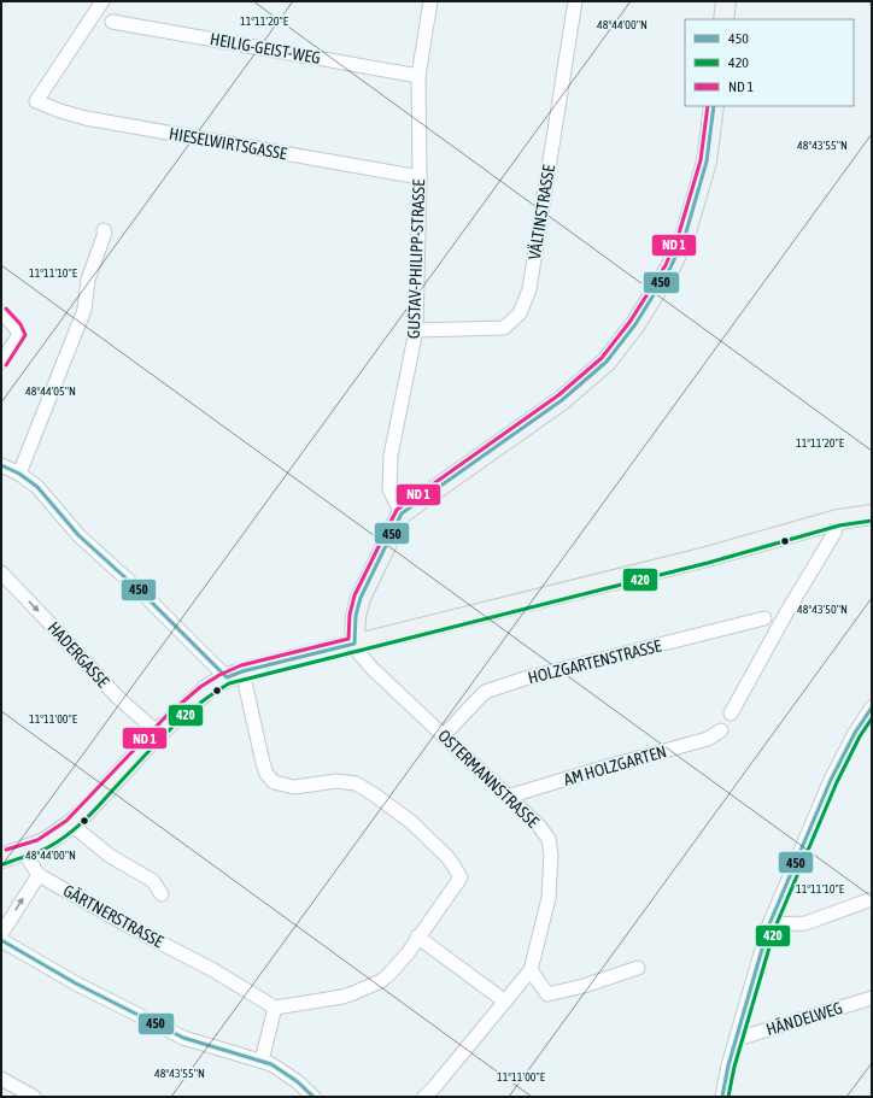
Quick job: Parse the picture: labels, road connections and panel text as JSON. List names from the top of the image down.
{
  "streets": {
    "street": [
      "HEILIG-GEIST-WEG",
      "HIESELWIRTSGASSE",
      "VÄLTINSTRASSE",
      "GUSTAV-PHILIPP-STRASSE",
      "HADERGASSE",
      "HOLZGARTENSTRASSE",
      "AM HOLZGARTEN",
      "OSTERMANNSTRASSE",
      "GÄRTNERSTRASSE",
      "HÄNDELWEG"
    ]
  },
  "crossings": [
    ["HEILIG-GEIST-WEG", "GUSTAV-PHILIPP-STRASSE"],
    ["HIESELWIRTSGASSE", "GUSTAV-PHILIPP-STRASSE"],
    ["VÄLTINSTRASSE", "GUSTAV-PHILIPP-STRASSE"],
    ["HOLZGARTENSTRASSE", "OSTERMANNSTRASSE"],
    ["AM HOLZGARTEN", "OSTERMANNSTRASSE"]
  ],
  "lines": ["transit line 450", "transit line 420"],
  "legend": ["450", "420", "ND 1"],
  "coordinates": [
    "11°11'20\"E",
    "48°44'00\"N",
    "48°43'55\"N",
    "11°11'10\"E",
    "48°44'05\"N",
    "48°43'50\"N",
    "11°11'00\"E"
  ]
}
